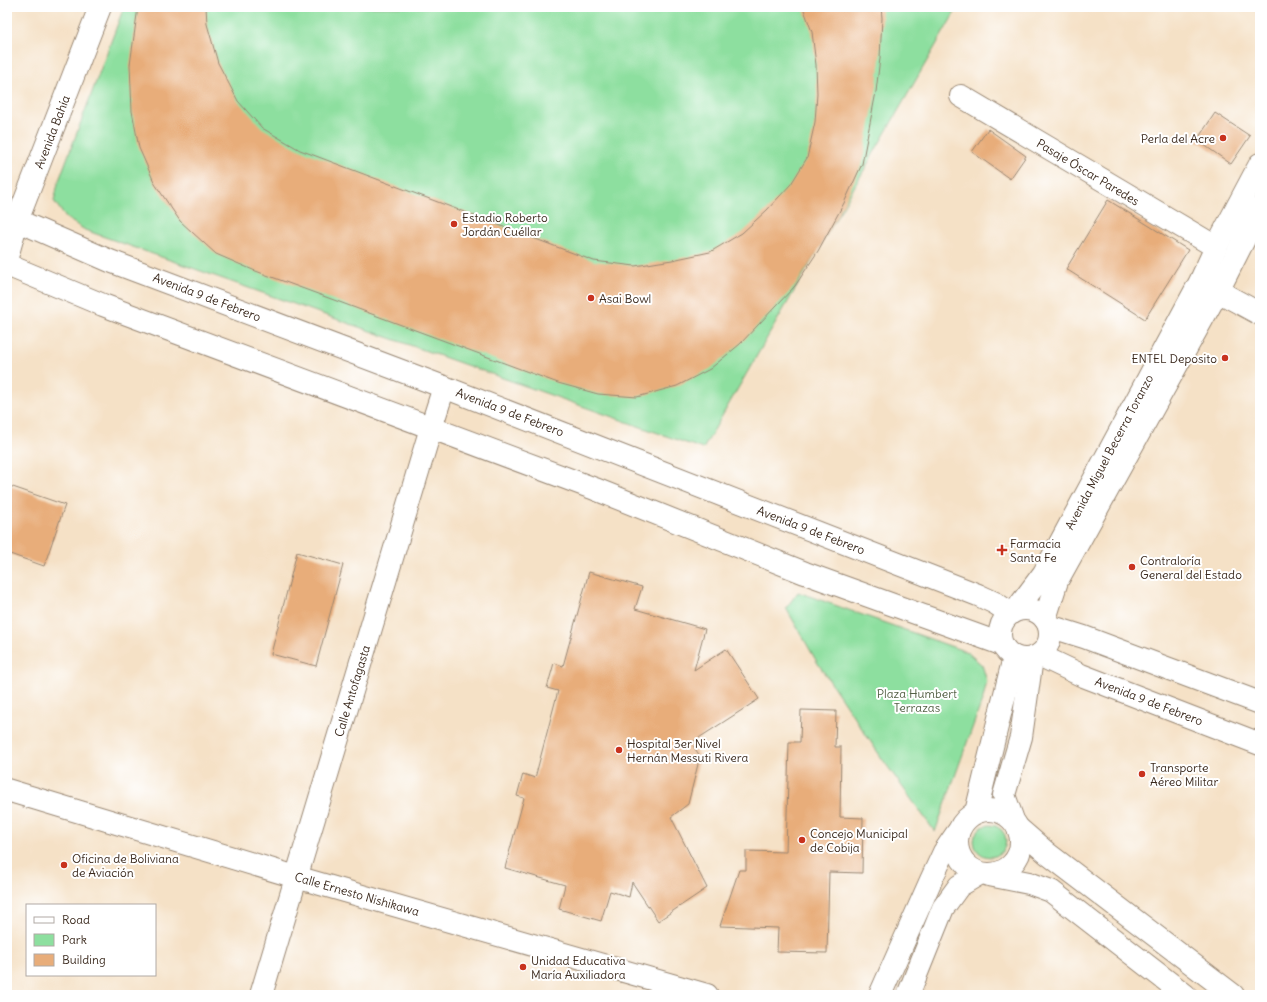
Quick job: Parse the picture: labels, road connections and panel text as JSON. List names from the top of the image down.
{
  "streets": {
    "street": [
      "Avenida Bahía",
      "Pasaje Óscar Paredes",
      "Avenida 9 de Febrero",
      "Avenida Miguel Becerra Toranzo",
      "Calle Antofagasta",
      "Calle Ernesto Nishikawa"
    ]
  },
  "crossings": [
    ["Avenida Bahía", "Avenida 9 de Febrero"],
    ["Pasaje Óscar Paredes", "Avenida Miguel Becerra Toranzo"],
    ["Avenida 9 de Febrero", "Avenida Miguel Becerra Toranzo"],
    ["Avenida 9 de Febrero", "Calle Antofagasta"],
    ["Calle Antofagasta", "Calle Ernesto Nishikawa"]
  ],
  "parks": ["Plaza Humbert Terrazas"],
  "places": {
    "other": [
      "Perla del Acre",
      "Estadio Roberto Jordán Cuéllar",
      "Asai Bowl",
      "ENTEL Deposito",
      "Contraloría General del Estado",
      "Hospital 3er Nivel Hernán Messuti Rivera",
      "Transporte Aéreo Militar",
      "Concejo Municipal de Cobija",
      "Oficina de Boliviana de Aviación",
      "Unidad Educativa María Auxiliadora"
    ],
    "health": ["Farmacia Santa Fe"]
  },
  "legend": ["Road", "Park", "Building"]
}
